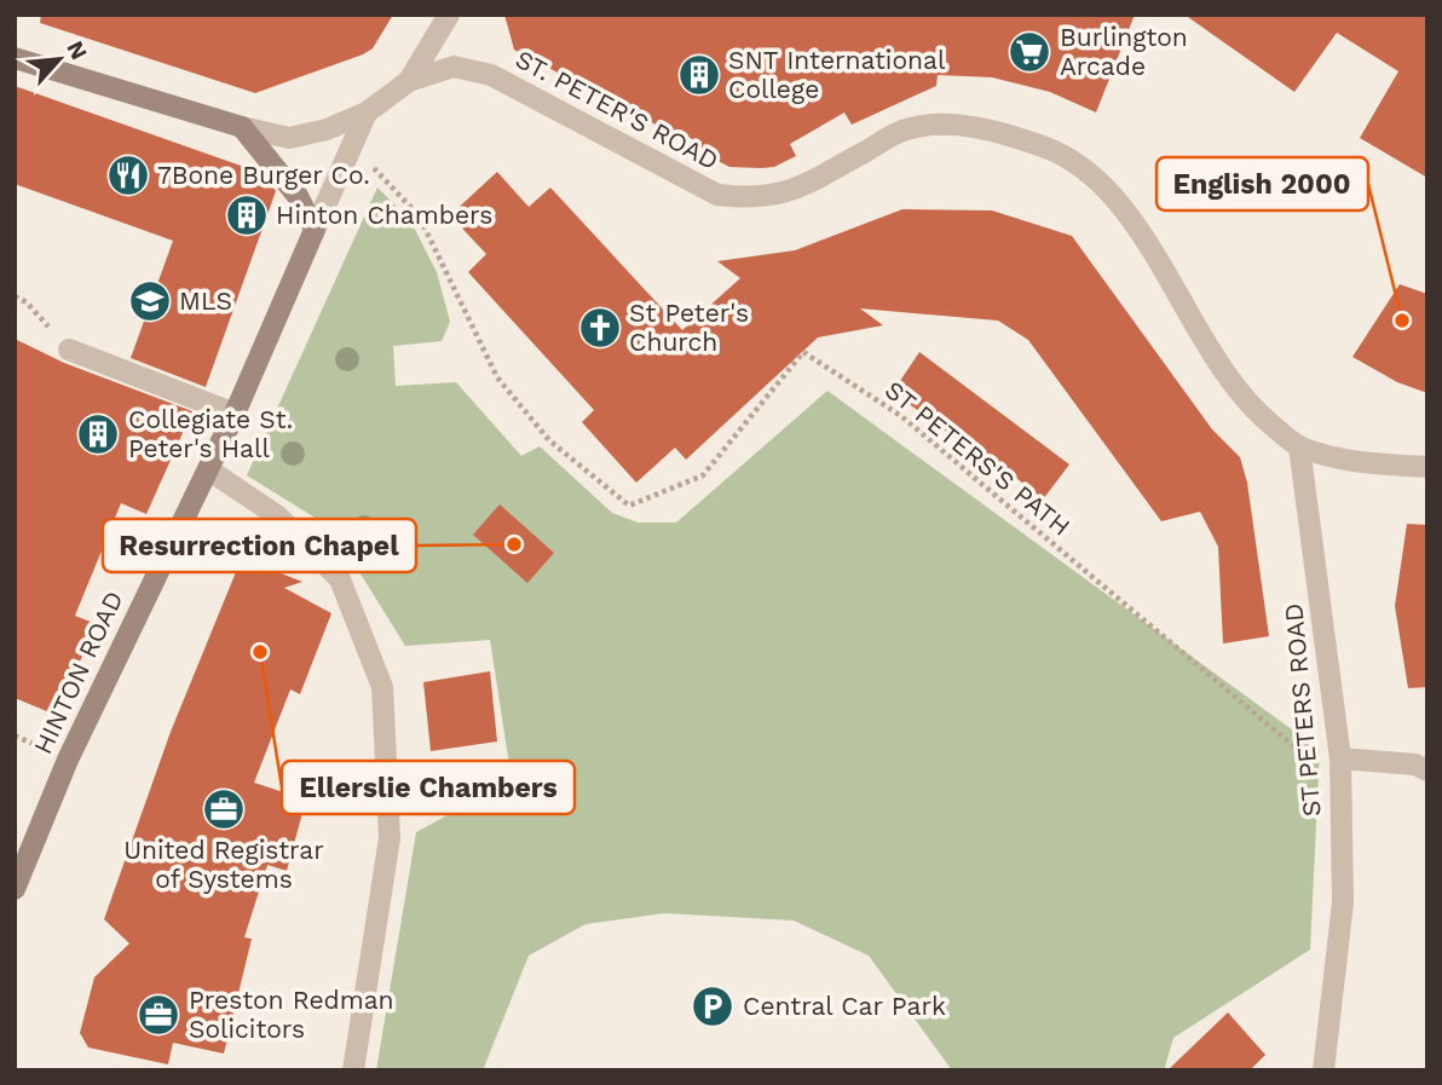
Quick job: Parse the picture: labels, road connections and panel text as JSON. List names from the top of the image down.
{
  "streets": {
    "street": ["ST. PETER'S ROAD", "HINTON ROAD", "ST PETERS ROAD"],
    "path": ["ST PETERS'S PATH"]
  },
  "crossings": [
    ["ST. PETER'S ROAD", "HINTON ROAD"],
    ["ST. PETER'S ROAD", "ST PETERS ROAD"],
    ["ST PETERS'S PATH", "HINTON ROAD"],
    ["ST PETERS'S PATH", "ST PETERS ROAD"]
  ],
  "places": {
    "supermarket": ["Burlington Arcade"],
    "building": ["SNT International College", "Hinton Chambers", "Collegiate St. Peter's Hall"],
    "restaurant": ["7Bone Burger Co."],
    "school or university": ["MLS"],
    "other": ["English 2000", "Resurrection Chapel", "Ellerslie Chambers"],
    "church": ["St Peter's Church"],
    "office": ["United Registrar of Systems", "Preston Redman Solicitors"],
    "parking": ["Central Car Park"]
  },
  "north": "top right"
}
